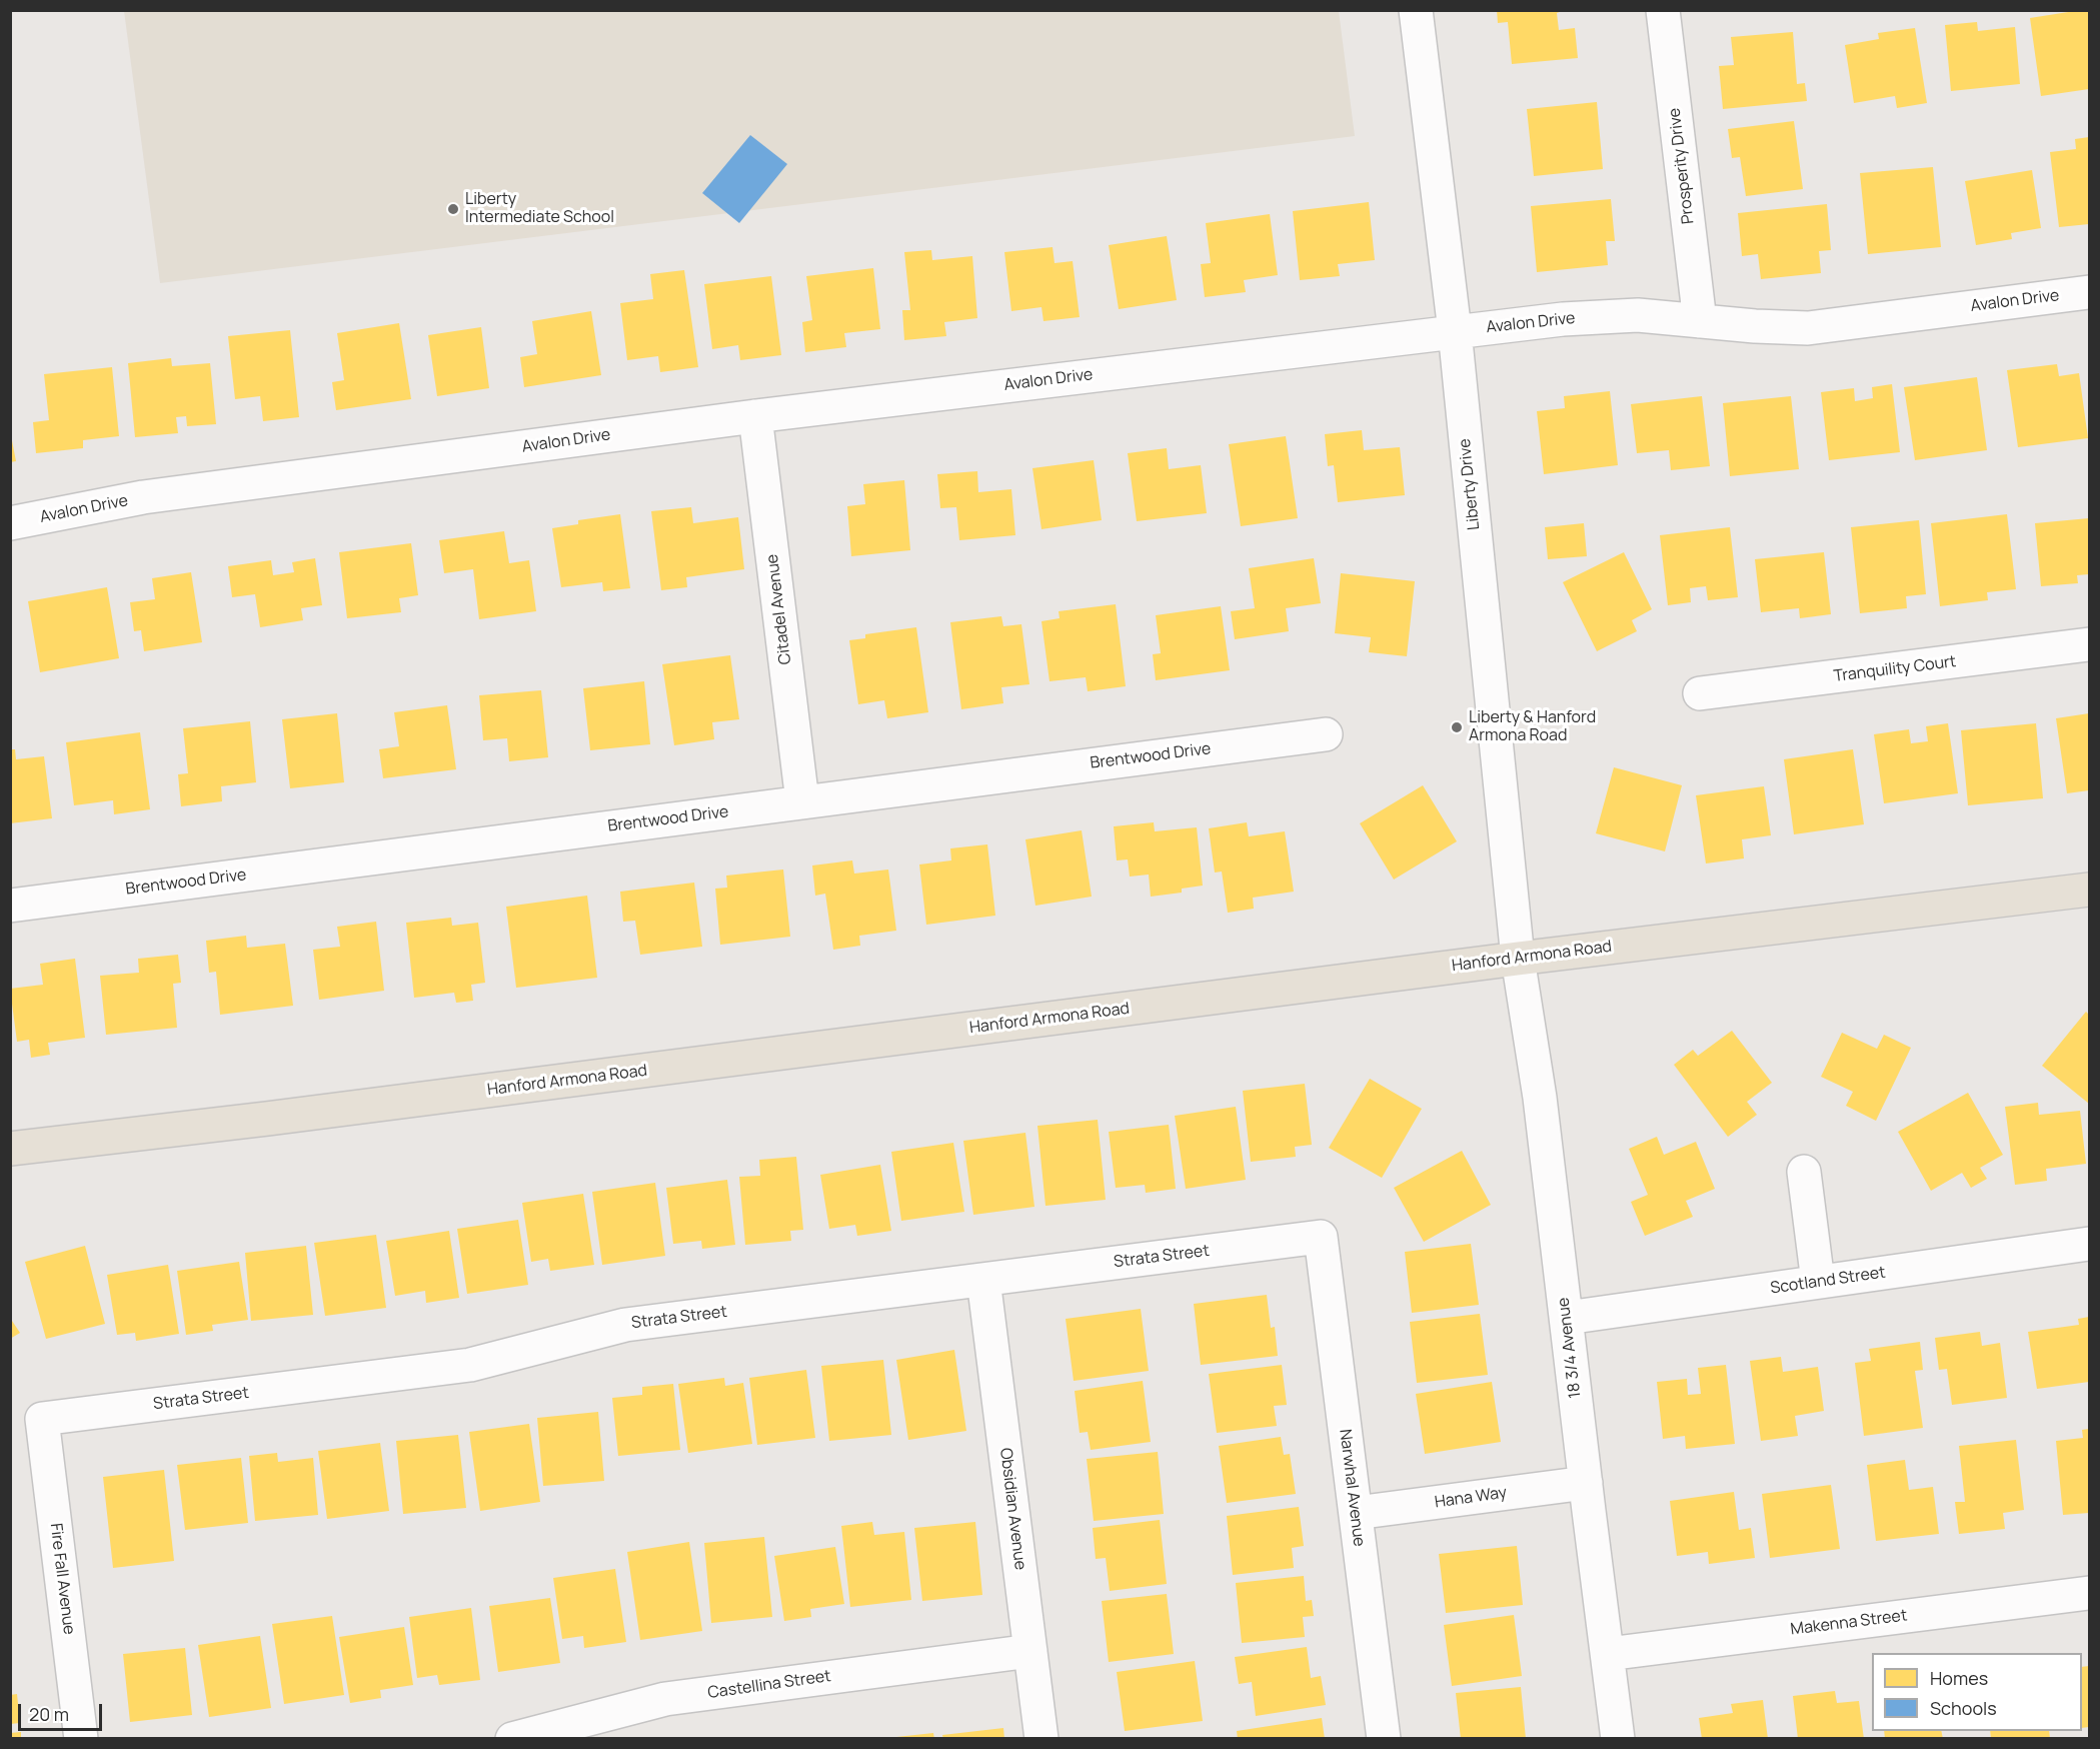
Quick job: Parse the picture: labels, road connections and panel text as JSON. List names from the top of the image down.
{
  "streets": {
    "main road": ["Hanford Armona Road"],
    "street": [
      "Prosperity Drive",
      "Avalon Drive",
      "Liberty Drive",
      "Citadel Avenue",
      "Tranquility Court",
      "Brentwood Drive",
      "Strata Street",
      "Scotland Street",
      "18 3/4 Avenue",
      "Narwhal Avenue",
      "Hana Way",
      "Obsidian Avenue",
      "Fire Fall Avenue",
      "Makenna Street",
      "Castellina Street"
    ]
  },
  "crossings": [
    ["Prosperity Drive", "Avalon Drive"],
    ["Avalon Drive", "Liberty Drive"],
    ["Avalon Drive", "Citadel Avenue"],
    ["Liberty Drive", "Hanford Armona Road"],
    ["Liberty Drive", "18 3/4 Avenue"],
    ["Citadel Avenue", "Brentwood Drive"],
    ["Hanford Armona Road", "18 3/4 Avenue"],
    ["Strata Street", "Narwhal Avenue"],
    ["Strata Street", "Obsidian Avenue"],
    ["Strata Street", "Fire Fall Avenue"],
    ["Scotland Street", "18 3/4 Avenue"],
    ["18 3/4 Avenue", "Hana Way"],
    ["18 3/4 Avenue", "Makenna Street"],
    ["Narwhal Avenue", "Hana Way"],
    ["Obsidian Avenue", "Castellina Street"]
  ],
  "places": ["Liberty Intermediate School", "Liberty & Hanford Armona Road"],
  "legend": ["Homes", "Schools"],
  "scale_bar": "20 m"
}
